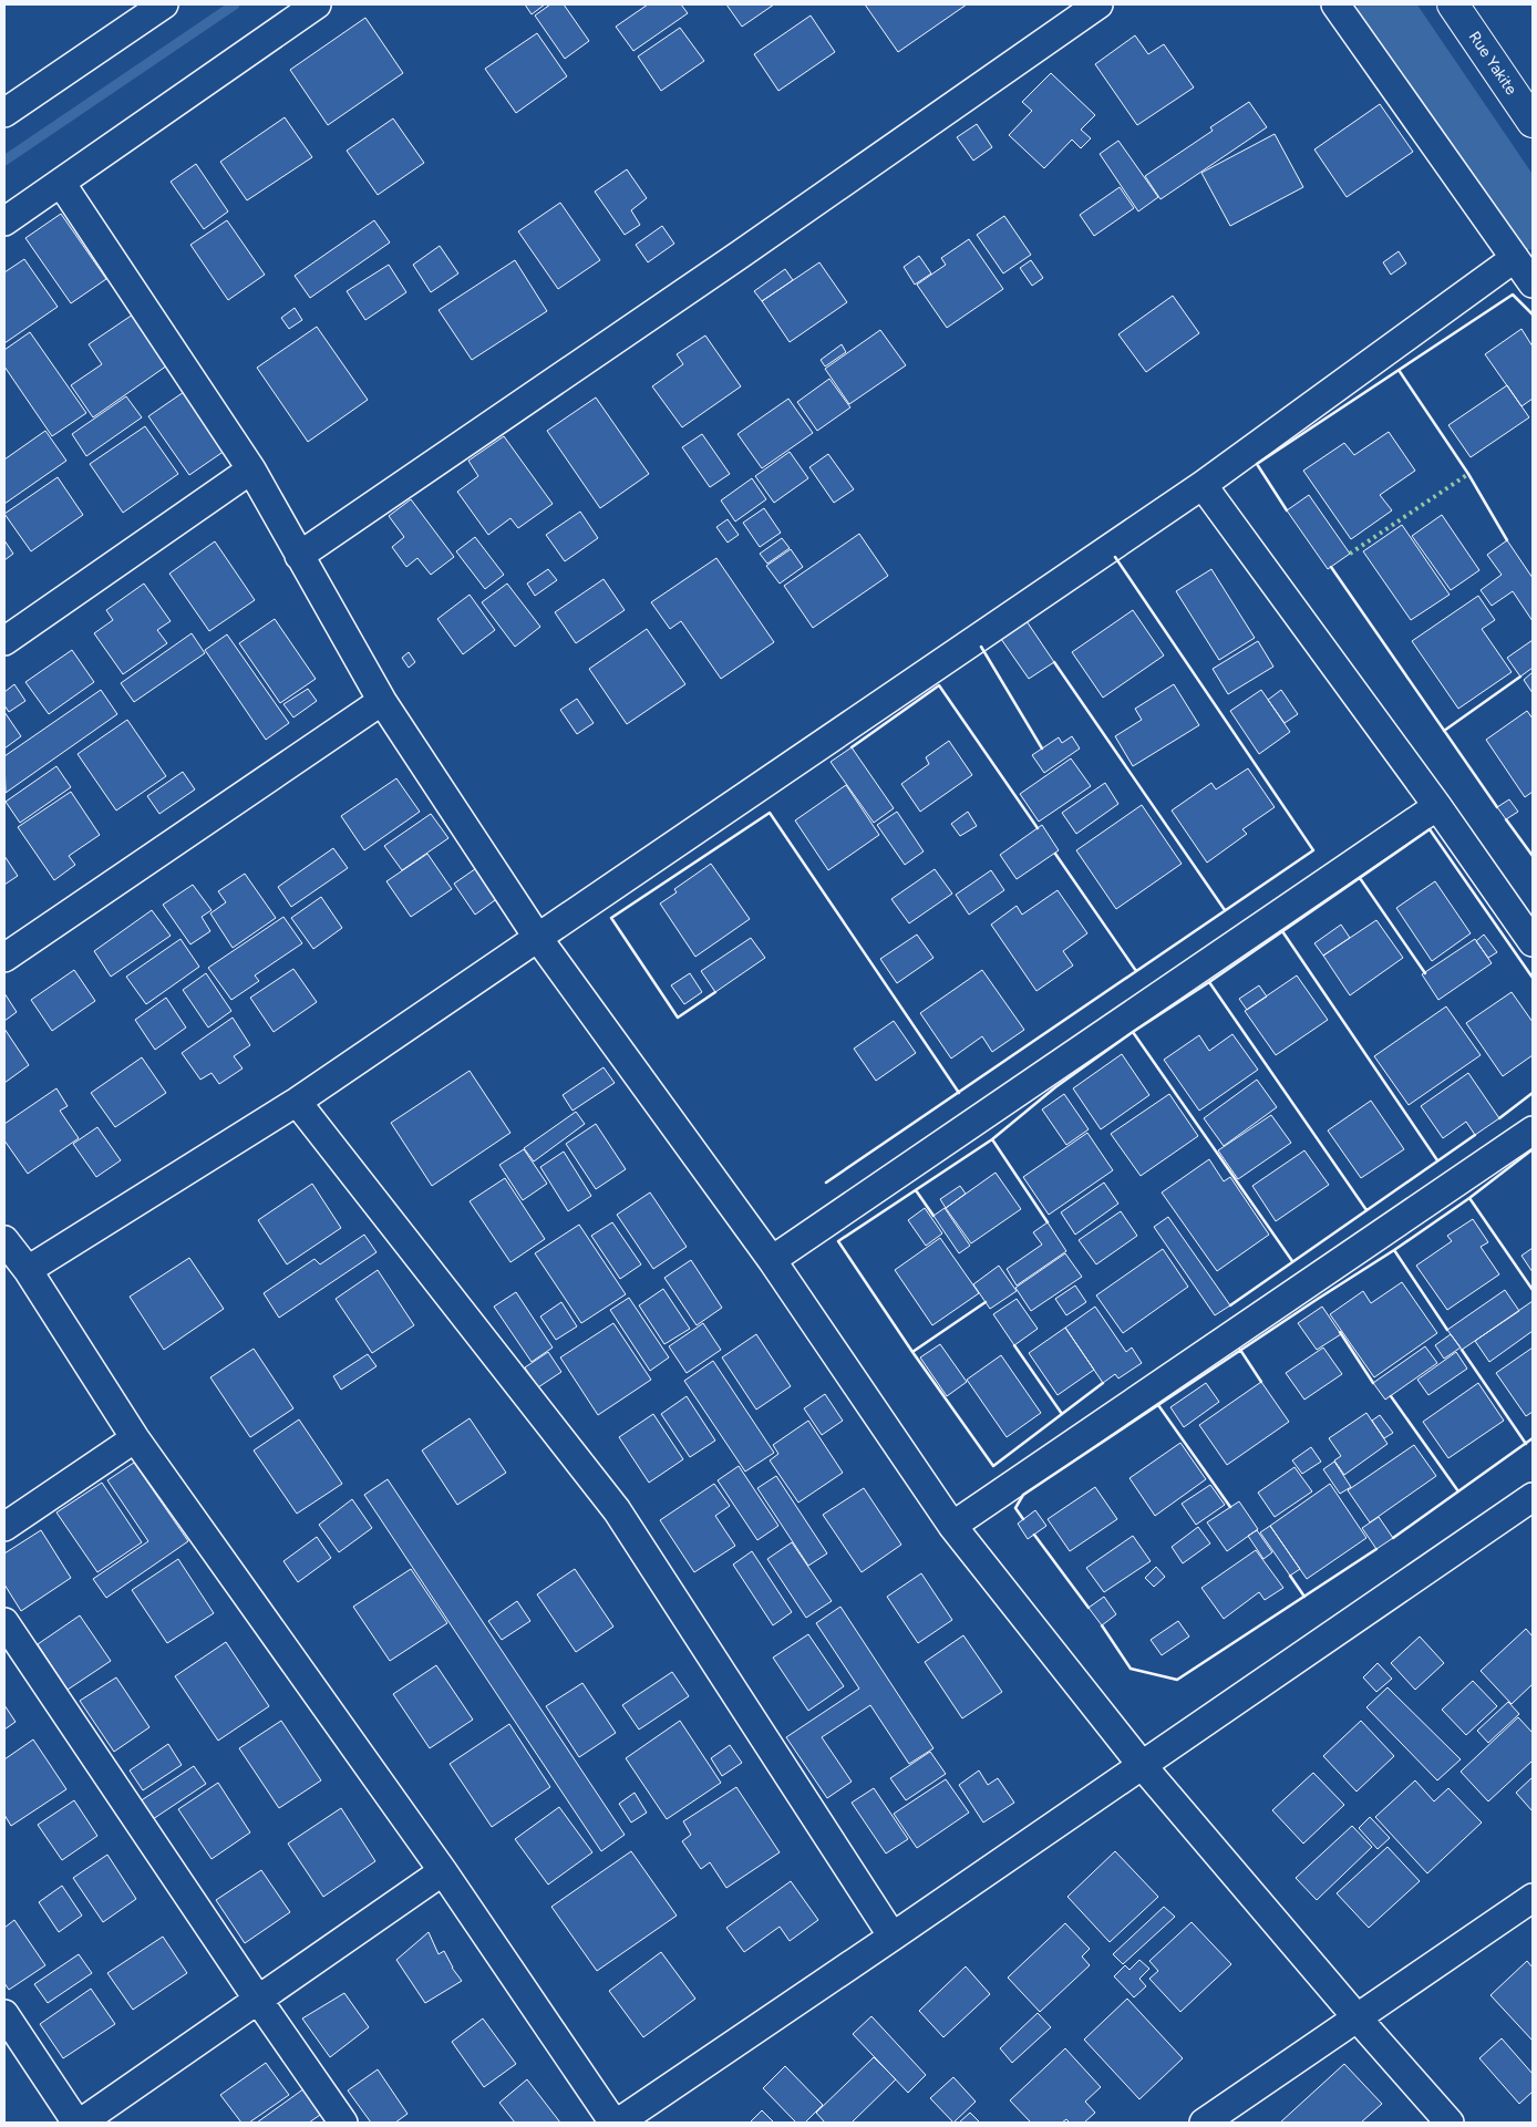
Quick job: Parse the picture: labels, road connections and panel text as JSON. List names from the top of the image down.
{
  "streets": {
    "main road": ["Rue Yakite"]
  }
}
